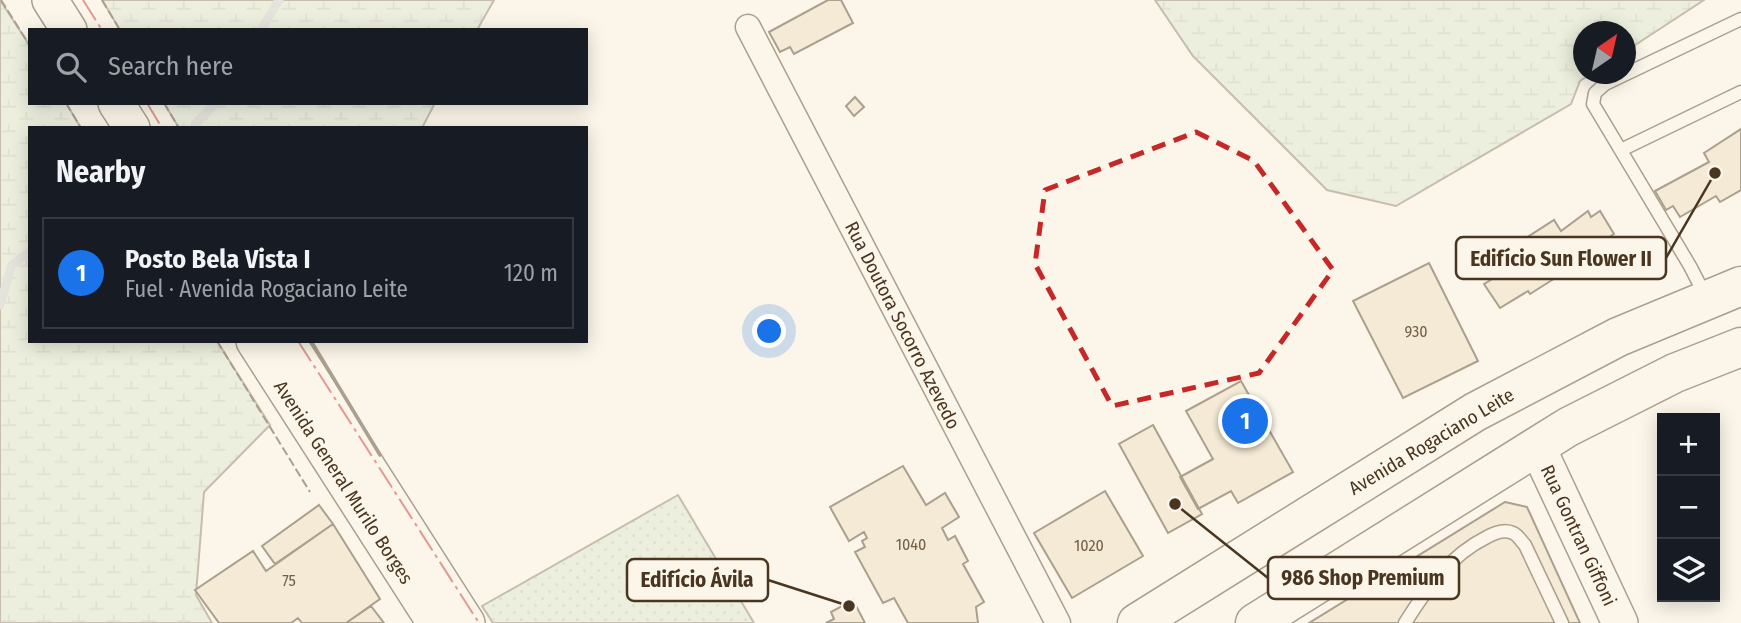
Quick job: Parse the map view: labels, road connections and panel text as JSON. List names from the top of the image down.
{
  "streets": {
    "main road": ["Avenida Rogaciano Leite", "Avenida General Murilo Borges", "Rua Gontran Giffoni"],
    "street": ["Rua Doutora Socorro Azevedo"]
  },
  "places": ["Edifício Sun Flower II", "986 Shop Premium", "Edifício Ávila"],
  "house_numbers": [
    "930",
    "1040",
    "1020",
    "75"
  ],
  "north": "top right",
  "page": {
    "search": "Search here",
    "heading": "Nearby",
    "list": [
      {
        "mark": "1",
        "name": "Posto Bela Vista I",
        "note": "Fuel · Avenida Rogaciano Leite",
        "value": "120 m"
      }
    ],
    "pins": "1",
    "map_buttons": ["+", "−"]
  }
}
